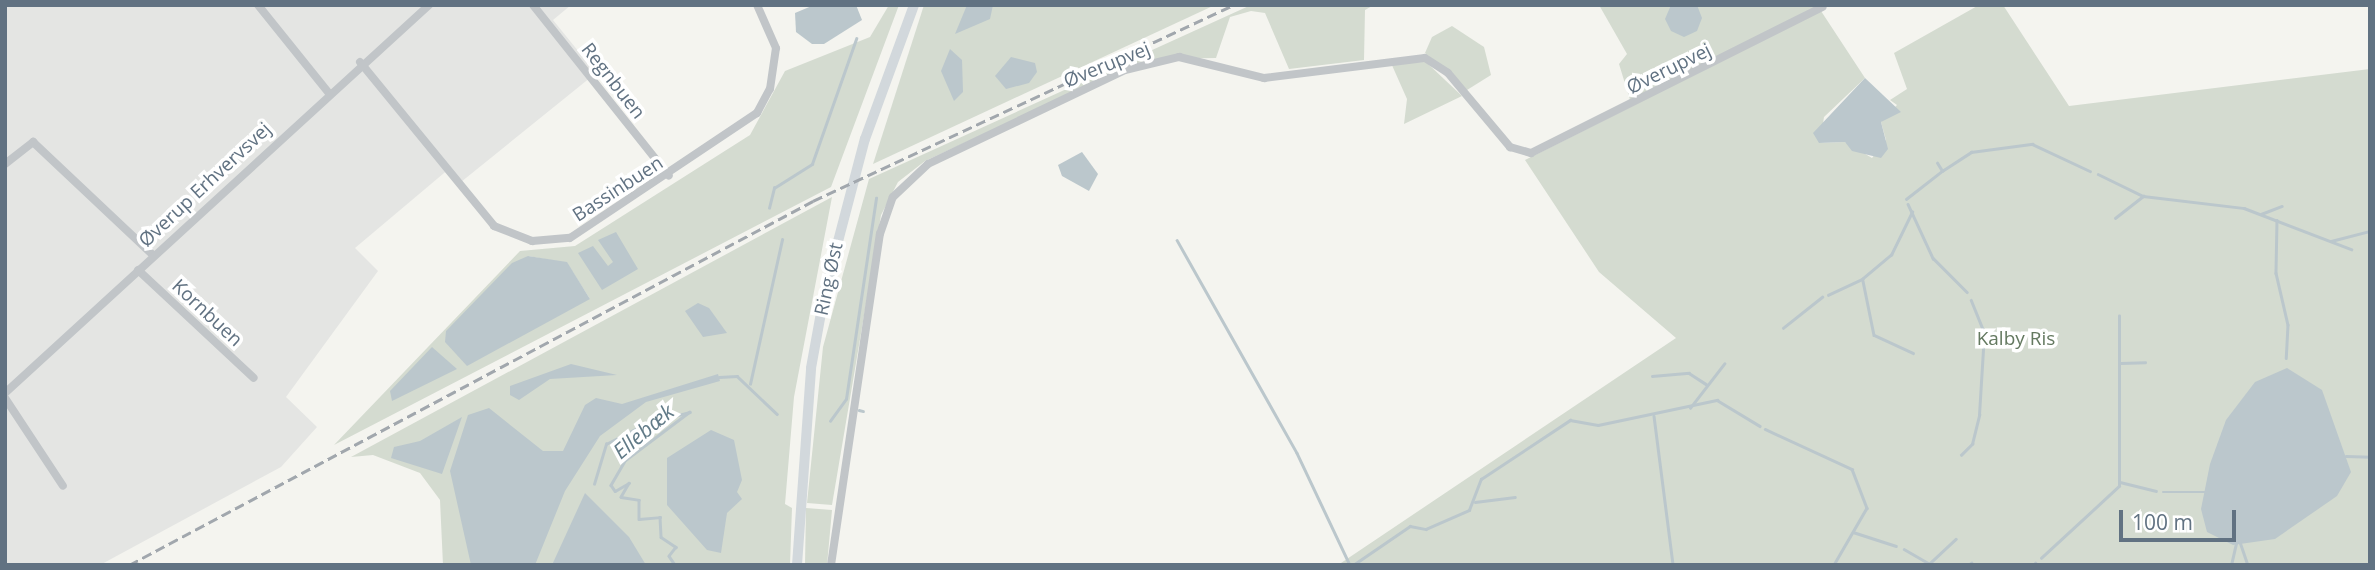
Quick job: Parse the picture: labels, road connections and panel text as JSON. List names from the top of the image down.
{
  "streets": {
    "main road": ["Ring Øst"],
    "street": [
      "Øverupvej",
      "Regnbuen",
      "Øverup Erhvervsvej",
      "Bassinbuen",
      "Kornbuen"
    ]
  },
  "crossings": [
    ["Regnbuen", "Bassinbuen"],
    ["Øverup Erhvervsvej", "Bassinbuen"],
    ["Øverup Erhvervsvej", "Kornbuen"]
  ],
  "water": ["Ellebæk"],
  "parks": ["Kalby Ris"],
  "scale_bar": "100 m"
}
